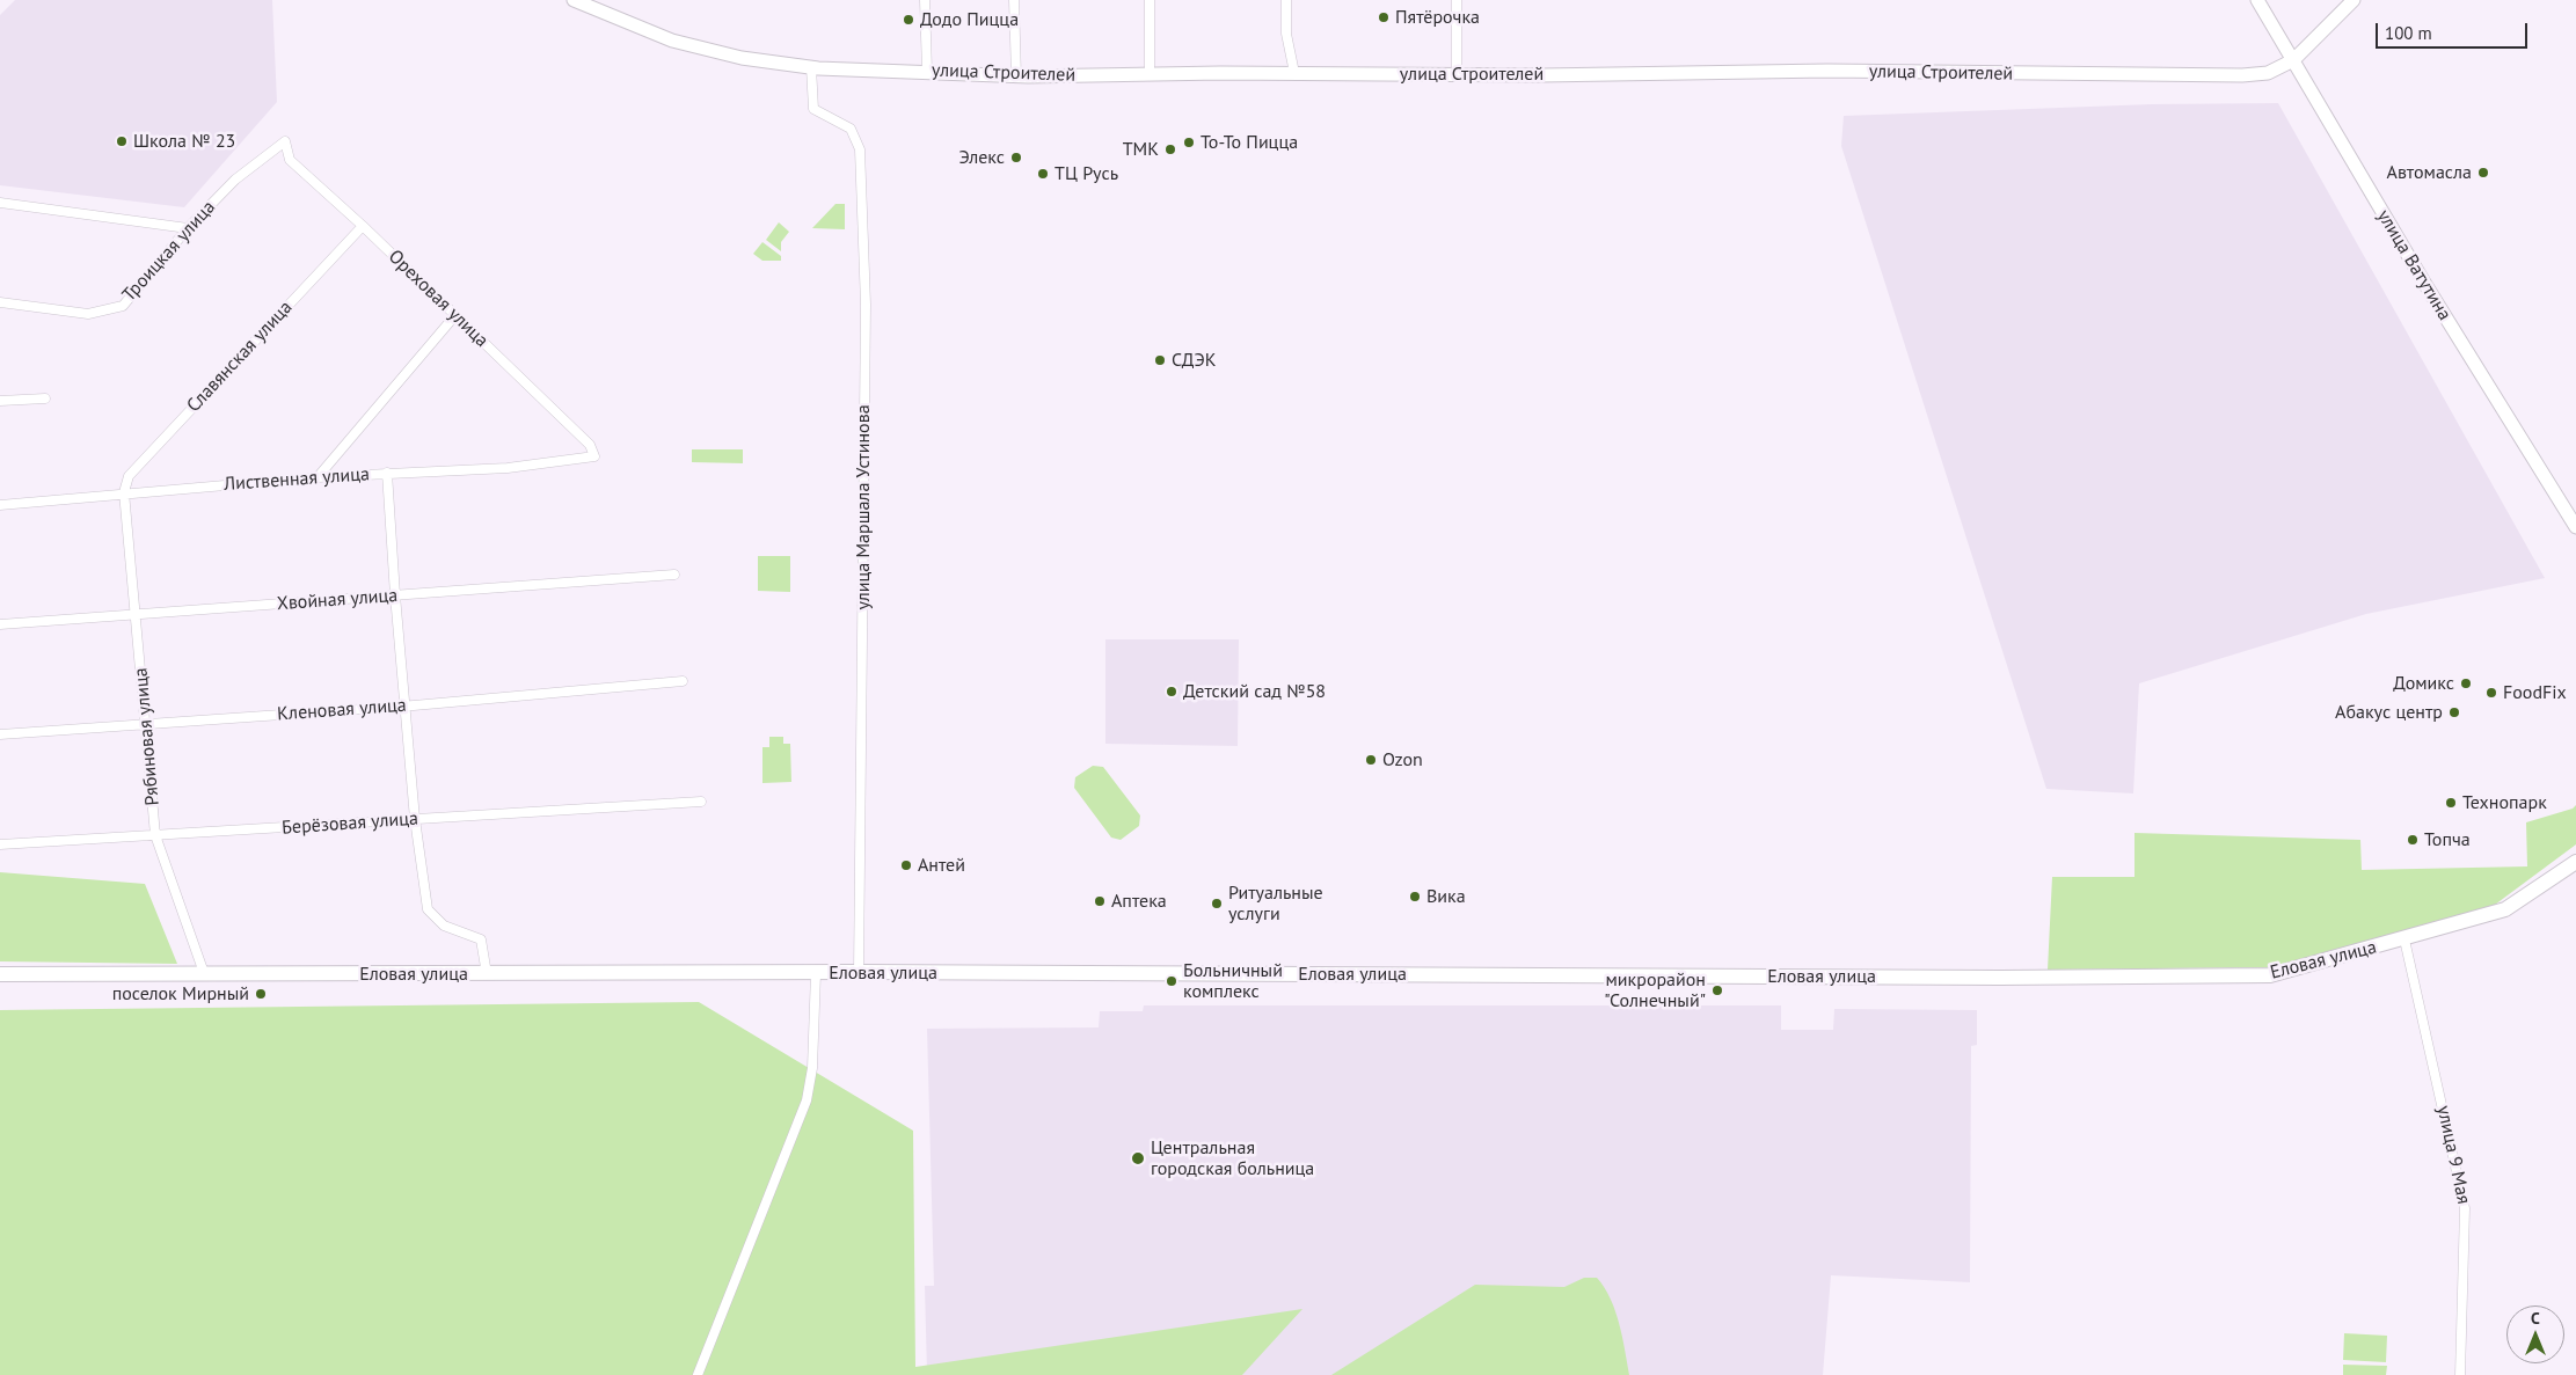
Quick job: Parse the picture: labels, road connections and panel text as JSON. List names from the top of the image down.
{
  "streets": {
    "main road": ["улица Строителей", "улица Ватутина", "Еловая улица"],
    "street": [
      "Троицкая улица",
      "Ореховая улица",
      "Славянская улица",
      "Лиственная улица",
      "улица Маршала Устинова",
      "Хвойная улица",
      "Кленовая улица",
      "Рябиновая улица",
      "Берёзовая улица",
      "улица 9 Мая"
    ]
  },
  "crossings": [
    ["улица Строителей", "улица Ватутина"],
    ["улица Строителей", "улица Маршала Устинова"],
    ["Троицкая улица", "Ореховая улица"],
    ["Ореховая улица", "Славянская улица"],
    ["Ореховая улица", "Лиственная улица"],
    ["Славянская улица", "Лиственная улица"],
    ["Славянская улица", "Рябиновая улица"],
    ["Лиственная улица", "Рябиновая улица"],
    ["улица Маршала Устинова", "Еловая улица"],
    ["Хвойная улица", "Рябиновая улица"],
    ["Кленовая улица", "Рябиновая улица"],
    ["Рябиновая улица", "Берёзовая улица"],
    ["Рябиновая улица", "Еловая улица"],
    ["Еловая улица", "улица 9 Мая"]
  ],
  "places": [
    "Пятёрочка",
    "Додо Пицца",
    "Школа № 23",
    "То-То Пицца",
    "ТМК",
    "Элекс",
    "Автомасла",
    "ТЦ Русь",
    "СДЭК",
    "Домикс",
    "Детский сад №58",
    "FoodFix",
    "Абакус центр",
    "Ozon",
    "Технопарк",
    "Топча",
    "Антей",
    "Вика",
    "Аптека",
    "Ритуальные услуги",
    "Больничный комплекс",
    "микрорайон \"Солнечный\"",
    "поселок Мирный",
    "Центральная городская больница"
  ],
  "scale_bar": "100 m",
  "north": "top"
}
